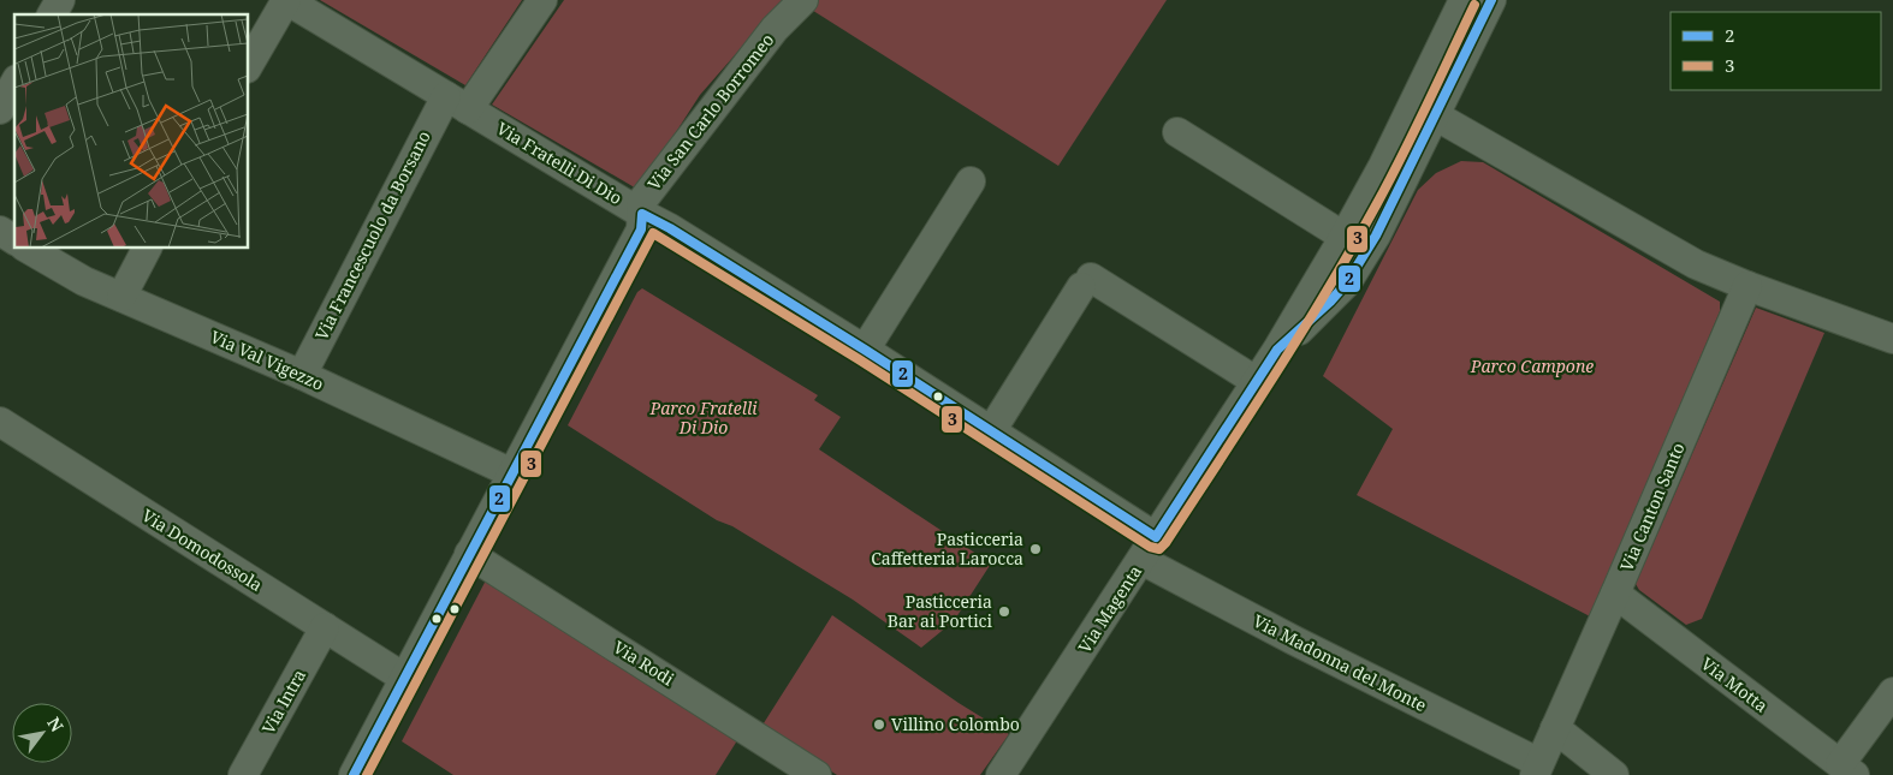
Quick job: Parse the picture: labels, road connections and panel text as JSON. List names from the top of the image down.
{
  "streets": {
    "street": [
      "Via San Carlo Borromeo",
      "Via Fratelli Di Dio",
      "Via Francescuolo da Borsano",
      "Via Val Vigezzo",
      "Via Canton Santo",
      "Via Domodossola",
      "Via Magenta",
      "Via Rodi",
      "Via Madonna del Monte",
      "Via Motta",
      "Via Intra"
    ]
  },
  "crossings": [
    ["Via San Carlo Borromeo", "Via Fratelli Di Dio"],
    ["Via San Carlo Borromeo", "Via Val Vigezzo"],
    ["Via San Carlo Borromeo", "Via Domodossola"],
    ["Via San Carlo Borromeo", "Via Rodi"],
    ["Via Fratelli Di Dio", "Via Francescuolo da Borsano"],
    ["Via Fratelli Di Dio", "Via Magenta"],
    ["Via Fratelli Di Dio", "Via Madonna del Monte"],
    ["Via Francescuolo da Borsano", "Via Val Vigezzo"],
    ["Via Canton Santo", "Via Madonna del Monte"],
    ["Via Canton Santo", "Via Motta"],
    ["Via Domodossola", "Via Intra"],
    ["Via Magenta", "Via Madonna del Monte"]
  ],
  "parks": ["Parco Campone", "Parco Fratelli Di Dio"],
  "places": ["Pasticceria Caffetteria Larocca", "Pasticceria Bar ai Portici", "Villino Colombo"],
  "lines": ["transit line 2", "transit line 3"],
  "legend": ["2", "3"],
  "north": "top right"
}
